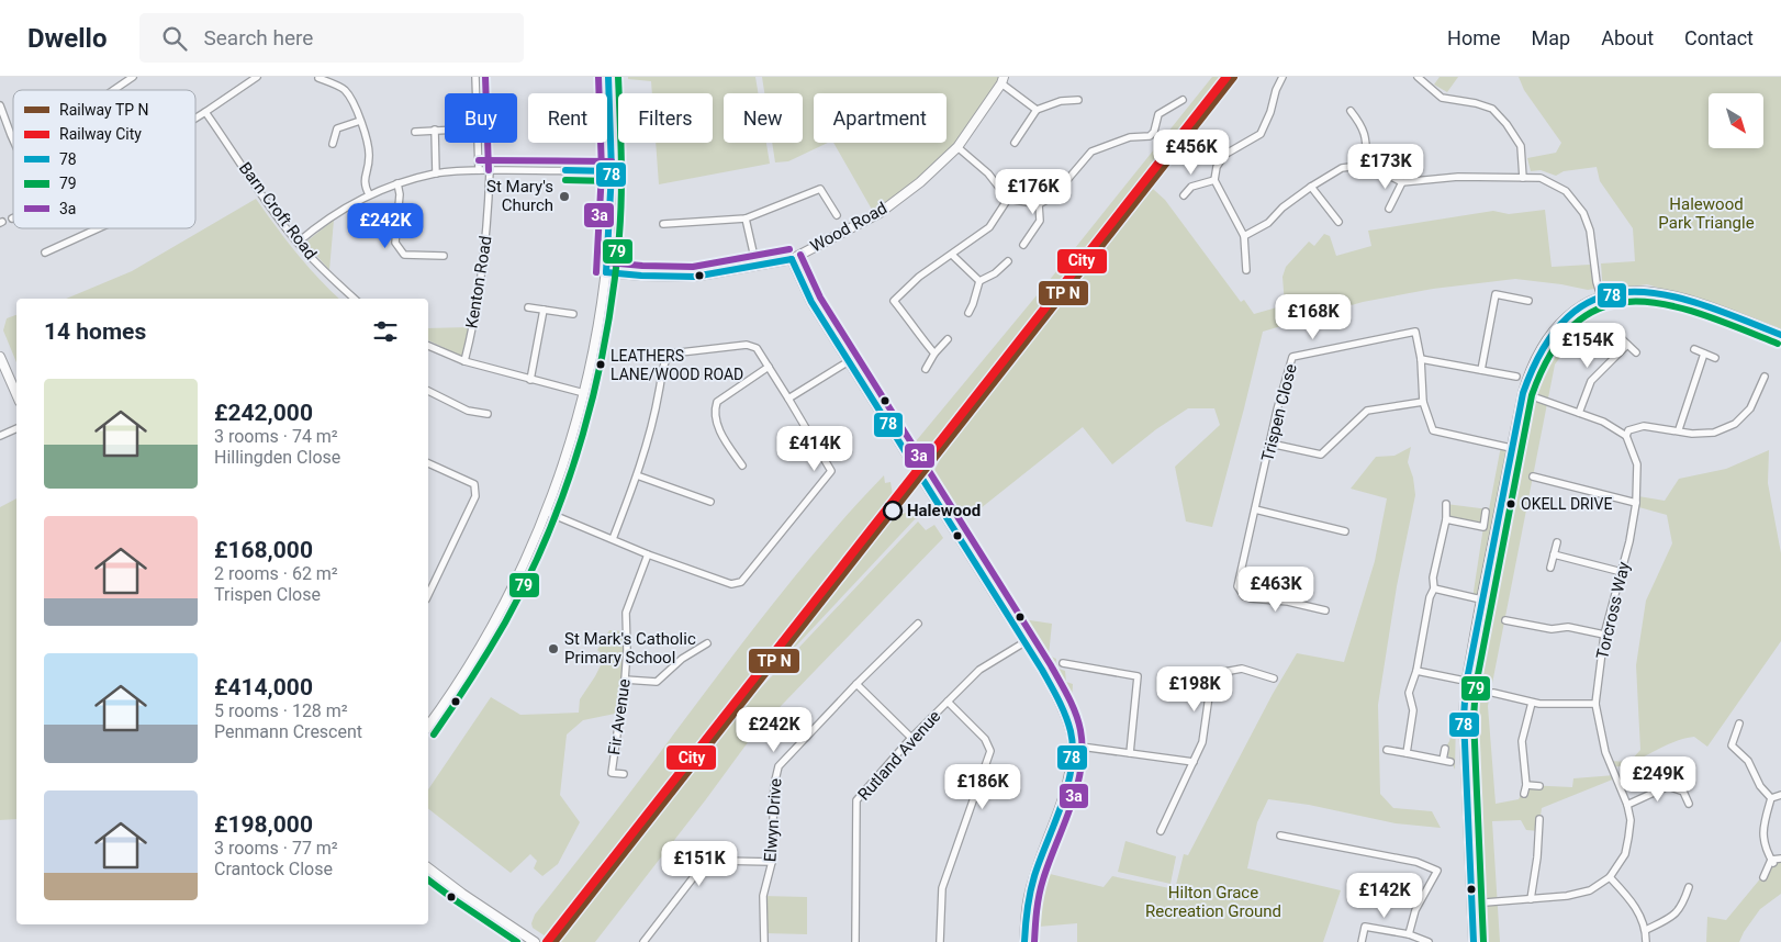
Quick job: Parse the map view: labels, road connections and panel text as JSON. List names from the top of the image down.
{
  "streets": {
    "street": [
      "Barn Croft Road",
      "Wood Road",
      "Kenton Road",
      "Trispen Close",
      "Torcross Way",
      "Fir Avenue",
      "Rutland Avenue",
      "Elwyn Drive"
    ]
  },
  "parks": ["Halewood Park Triangle", "Hilton Grace Recreation Ground"],
  "places": [
    "St Mary's Church",
    "LEATHERS LANE/WOOD ROAD",
    "OKELL DRIVE",
    "Halewood",
    "St Mark's Catholic Primary School"
  ],
  "lines": [
    "rail line City",
    "transit line 78",
    "transit line 79",
    "transit line 3a"
  ],
  "legend": [
    "Railway TP N",
    "Railway City",
    "78",
    "79",
    "3a"
  ],
  "north": "bottom right",
  "page": {
    "header": "Dwello",
    "search": "Search here",
    "nav": [
      "Home",
      "Map",
      "About",
      "Contact"
    ],
    "chip": [
      "Buy",
      "Rent",
      "Filters",
      "New",
      "Apartment"
    ],
    "price": [
      "£456K",
      "£173K",
      "£176K",
      "£242K",
      "£168K",
      "£154K",
      "£414K",
      "£463K",
      "£198K",
      "£242K",
      "£249K",
      "£186K",
      "£151K",
      "£142K"
    ],
    "heading": "14 homes",
    "list": [
      {
        "name": "£242,000",
        "note": "3 rooms · 74 m² · Hillingden Close"
      },
      {
        "name": "£168,000",
        "note": "2 rooms · 62 m² · Trispen Close"
      },
      {
        "name": "£414,000",
        "note": "5 rooms · 128 m² · Penmann Crescent"
      },
      {
        "name": "£198,000",
        "note": "3 rooms · 77 m² · Crantock Close"
      }
    ]
  }
}
